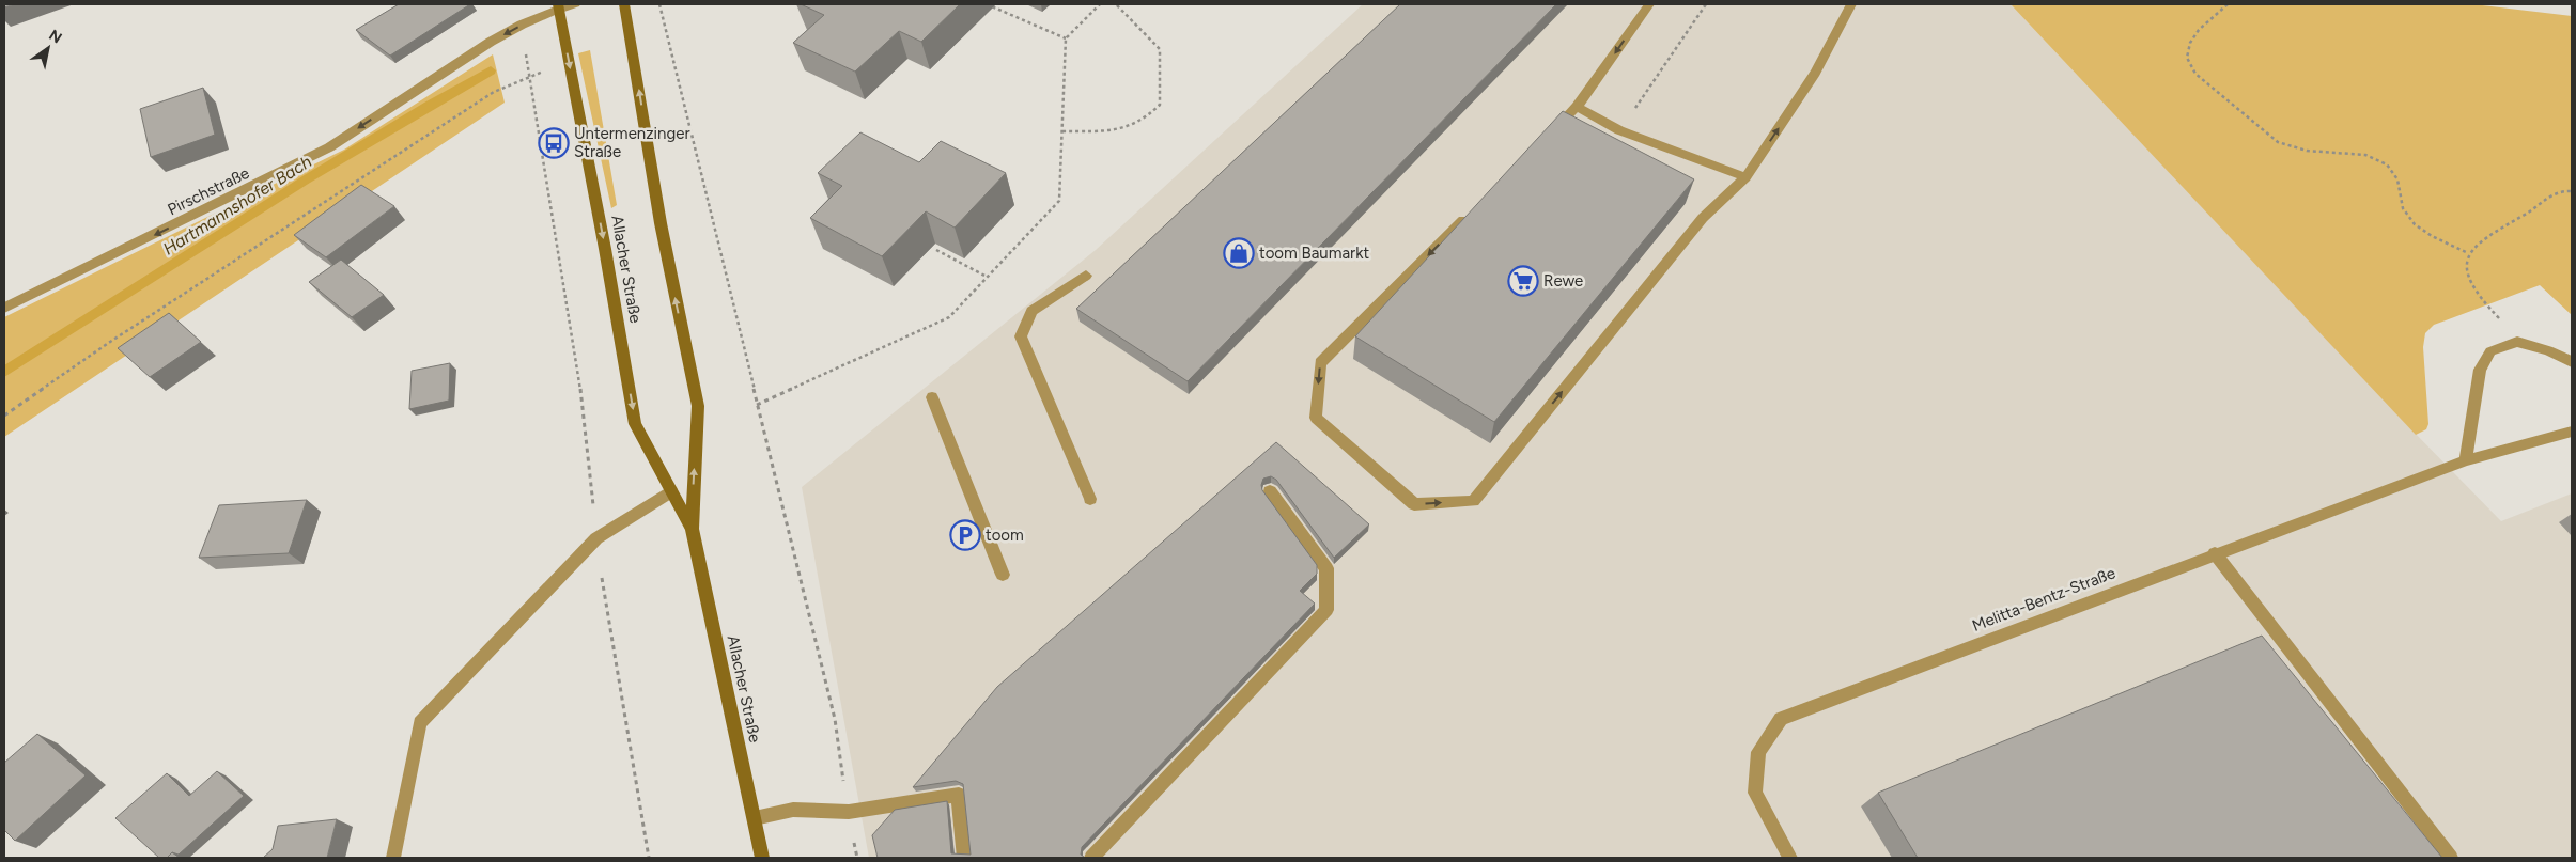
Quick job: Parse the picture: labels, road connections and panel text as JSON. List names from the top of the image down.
{
  "streets": {
    "main road": ["Allacher Straße"],
    "street": ["Pirschstraße", "Melitta-Bentz-Straße"]
  },
  "crossings": [
    ["Pirschstraße", "Allacher Straße"]
  ],
  "one_way": ["Pirschstraße"],
  "water": ["Hartmannshofer Bach"],
  "places": {
    "bus stop": ["Untermenzinger Straße"],
    "shop": ["toom Baumarkt"],
    "supermarket": ["Rewe"],
    "parking": ["toom"]
  },
  "north": "top right"
}
